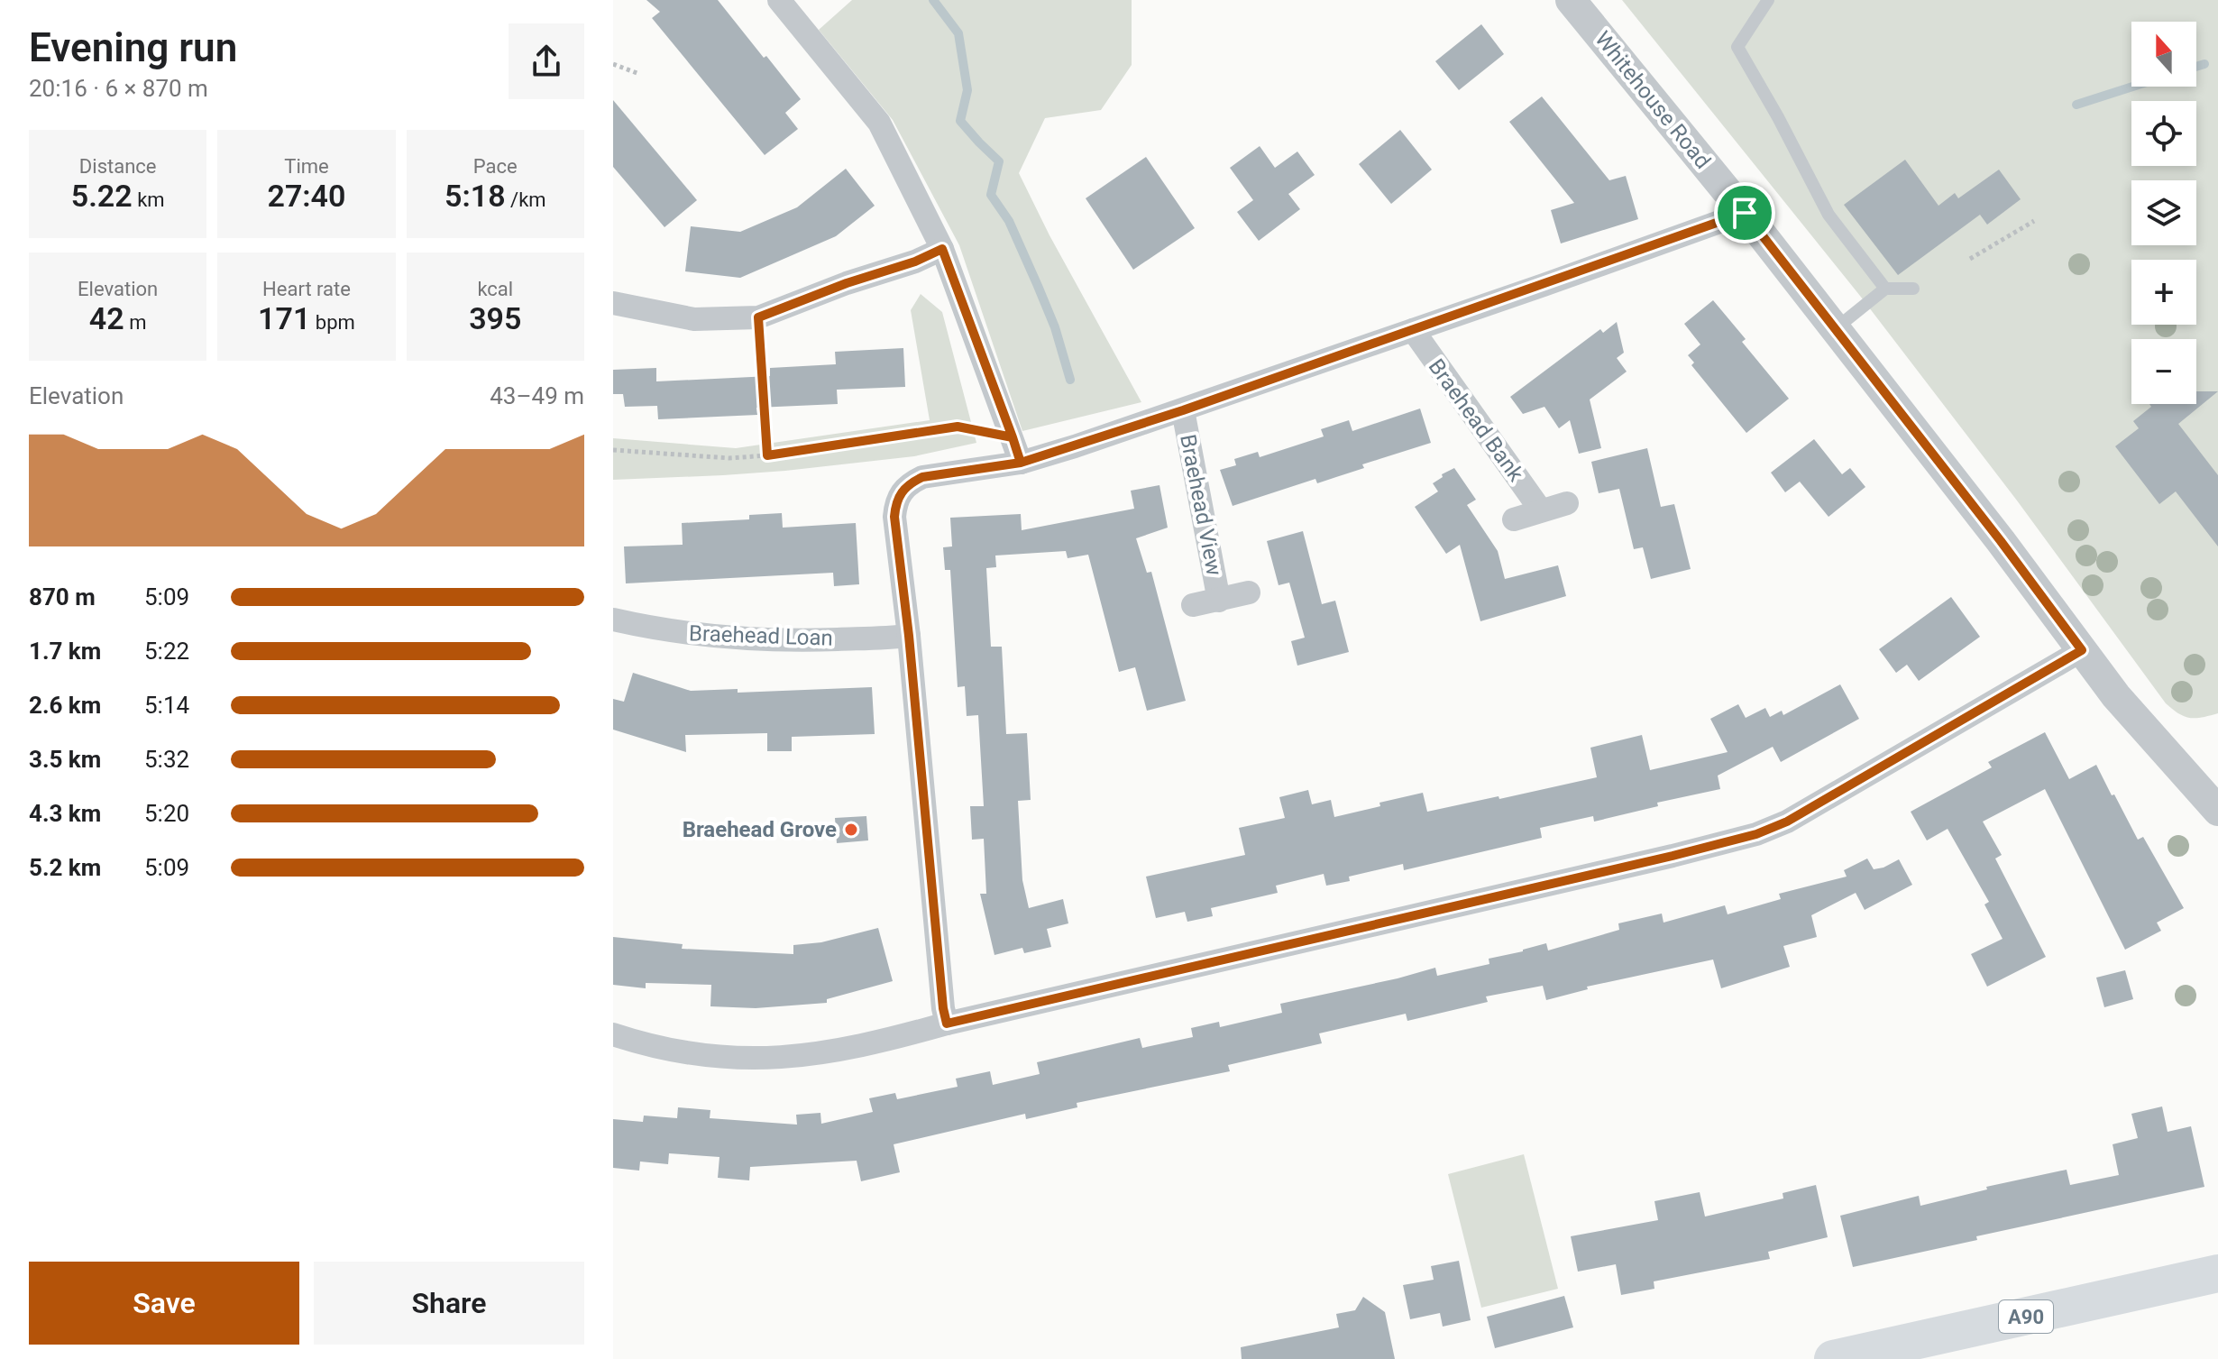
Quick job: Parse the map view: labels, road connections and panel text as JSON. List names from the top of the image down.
{
  "streets": {
    "main road": ["A90"],
    "street": [
      "Whitehouse Road",
      "Braehead Bank",
      "Braehead View",
      "Braehead Loan"
    ]
  },
  "places": ["Braehead Grove"],
  "north": "top",
  "page": {
    "heading": ["Evening run", "20:16 · 6 × 870 m"],
    "map_buttons": ["+", "−"],
    "stats": [
      ["Distance", "5.22 km"],
      ["Time", "27:40"],
      ["Pace", "5:18 /km"],
      ["Elevation", "42 m"],
      ["Heart rate", "171 bpm"],
      ["kcal", "395"]
    ],
    "chart": ["Elevation", "43–49 m"],
    "list": [
      {
        "name": "870 m",
        "note": "5:09"
      },
      {
        "name": "1.7 km",
        "note": "5:22"
      },
      {
        "name": "2.6 km",
        "note": "5:14"
      },
      {
        "name": "3.5 km",
        "note": "5:32"
      },
      {
        "name": "4.3 km",
        "note": "5:20"
      },
      {
        "name": "5.2 km",
        "note": "5:09"
      }
    ],
    "buttons": ["Save", "Share"]
  }
}
